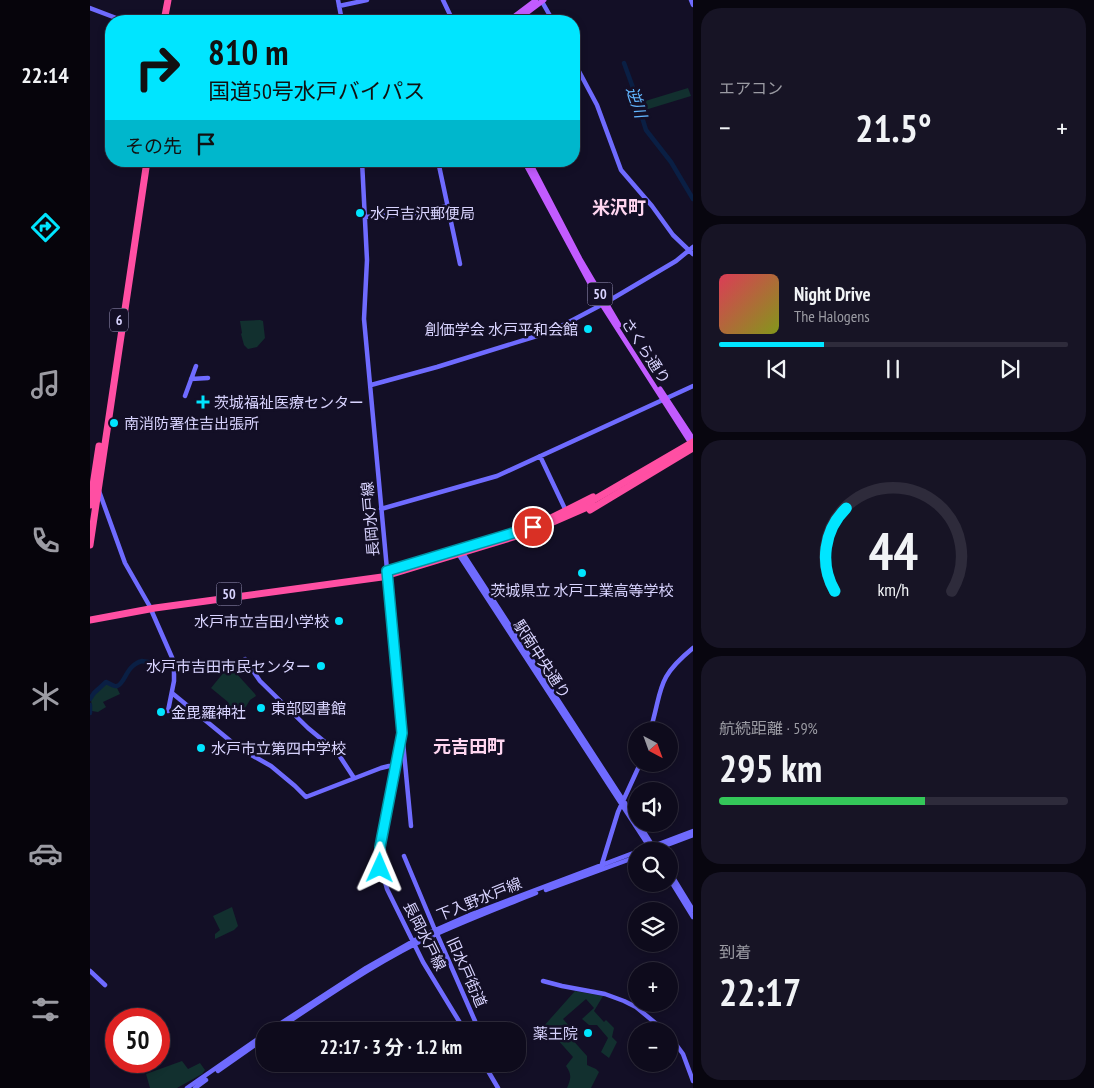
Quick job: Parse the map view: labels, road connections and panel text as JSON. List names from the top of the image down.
{
  "streets": {
    "highway": ["50", "6"],
    "main road": ["さくら通り"],
    "street": [
      "長岡水戸線",
      "駅南中央通り",
      "下入野水戸線",
      "旧水戸街道"
    ]
  },
  "crossings": [
    ["50", "さくら通り"],
    ["50", "長岡水戸線"],
    ["50", "駅南中央通り"],
    ["長岡水戸線", "下入野水戸線"],
    ["下入野水戸線", "旧水戸街道"]
  ],
  "districts": ["米沢町", "元吉田町"],
  "water": ["逆川"],
  "places": {
    "other": [
      "水戸吉沢郵便局",
      "創価学会 水戸平和会館",
      "南消防署住吉出張所",
      "茨城県立 水戸工業高等学校",
      "水戸市立吉田小学校",
      "水戸市吉田市民センター",
      "東部図書館",
      "金毘羅神社",
      "水戸市立第四中学校",
      "薬王院"
    ],
    "health": ["茨城福祉医療センター"]
  },
  "north": "bottom right",
  "page": {
    "tabs": "22:14",
    "tile": [
      "エアコン",
      ["航続距離 · 59%", "295 km"],
      ["到着", "22:17"]
    ],
    "turn": ["810 m", "国道50号水戸バイパス"],
    "heat": ["−", "21.5°", "+"],
    "then": "その先",
    "song": ["Night Drive", "The Halogens"],
    "map_buttons": ["+", "−"],
    "limit": "50",
    "trip": "22:17 · 3 分 · 1.2 km",
    "gauge": ["44", "km/h"]
  }
}
